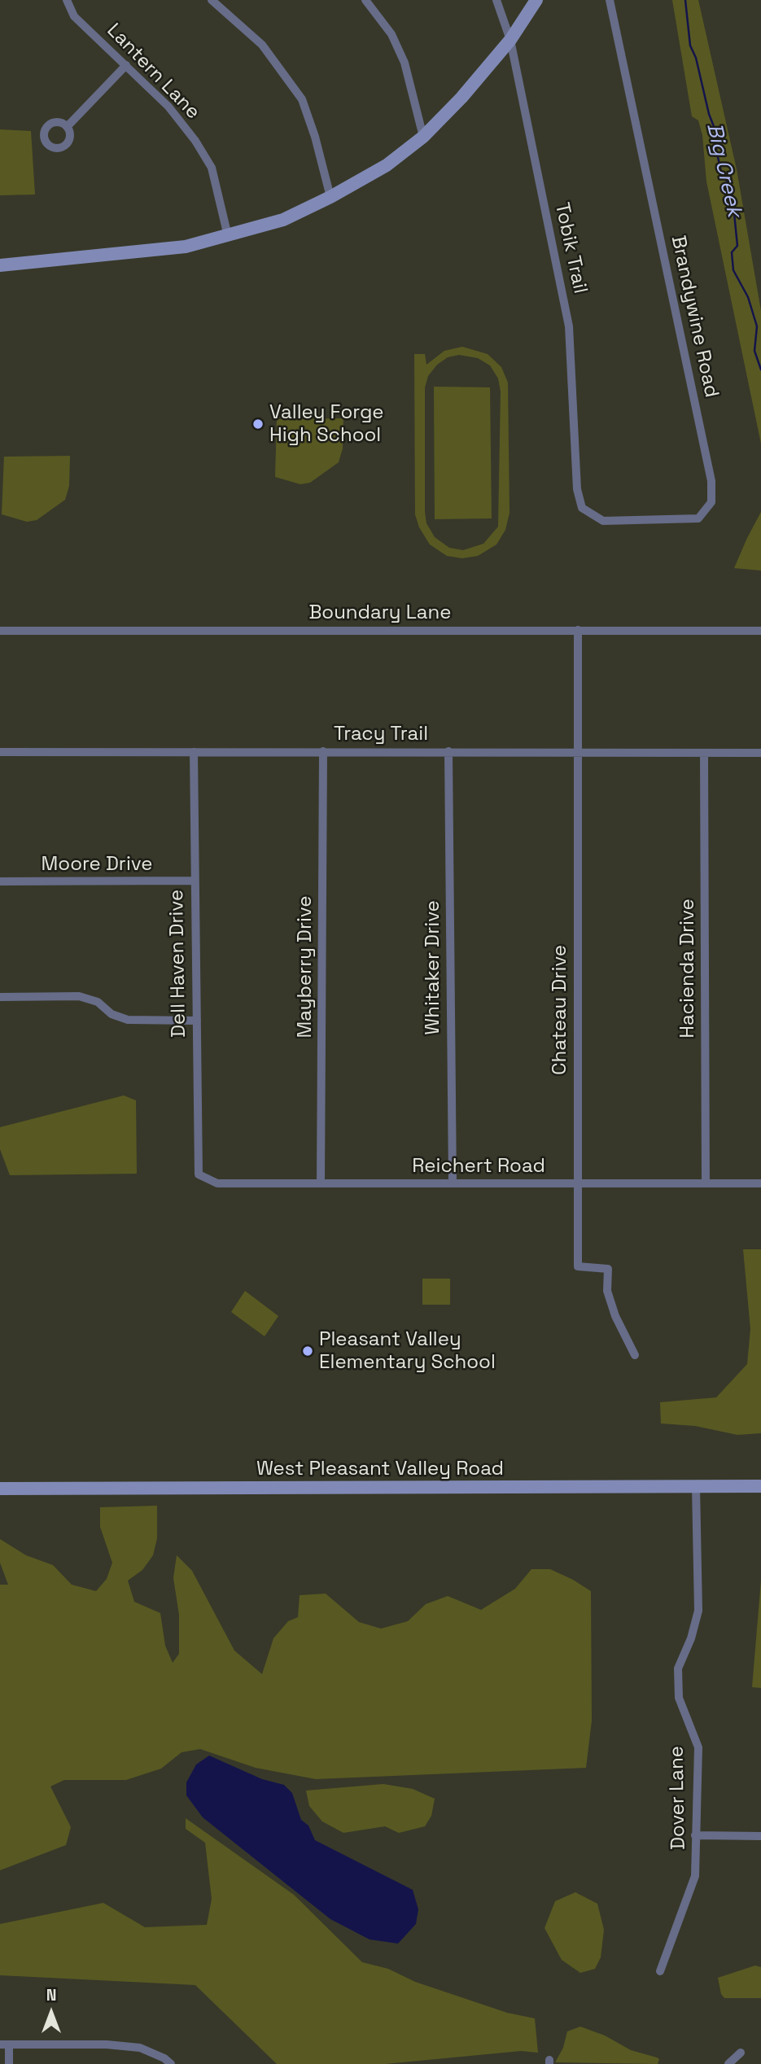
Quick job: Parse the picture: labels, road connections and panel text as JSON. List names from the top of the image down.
{
  "streets": {
    "main road": ["West Pleasant Valley Road"],
    "street": [
      "Lantern Lane",
      "Tobik Trail",
      "Brandywine Road",
      "Boundary Lane",
      "Tracy Trail",
      "Moore Drive",
      "Dell Haven Drive",
      "Mayberry Drive",
      "Whitaker Drive",
      "Hacienda Drive",
      "Chateau Drive",
      "Reichert Road",
      "Dover Lane"
    ]
  },
  "crossings": [
    ["Tobik Trail", "Brandywine Road"],
    ["Boundary Lane", "Chateau Drive"],
    ["Tracy Trail", "Dell Haven Drive"],
    ["Tracy Trail", "Mayberry Drive"],
    ["Tracy Trail", "Whitaker Drive"],
    ["Tracy Trail", "Hacienda Drive"],
    ["Tracy Trail", "Chateau Drive"],
    ["Moore Drive", "Dell Haven Drive"],
    ["Dell Haven Drive", "Reichert Road"],
    ["Mayberry Drive", "Reichert Road"],
    ["Whitaker Drive", "Reichert Road"],
    ["Hacienda Drive", "Reichert Road"],
    ["Chateau Drive", "Reichert Road"],
    ["West Pleasant Valley Road", "Dover Lane"]
  ],
  "water": ["Big Creek"],
  "places": ["Valley Forge High School", "Pleasant Valley Elementary School"],
  "north": "top"
}
